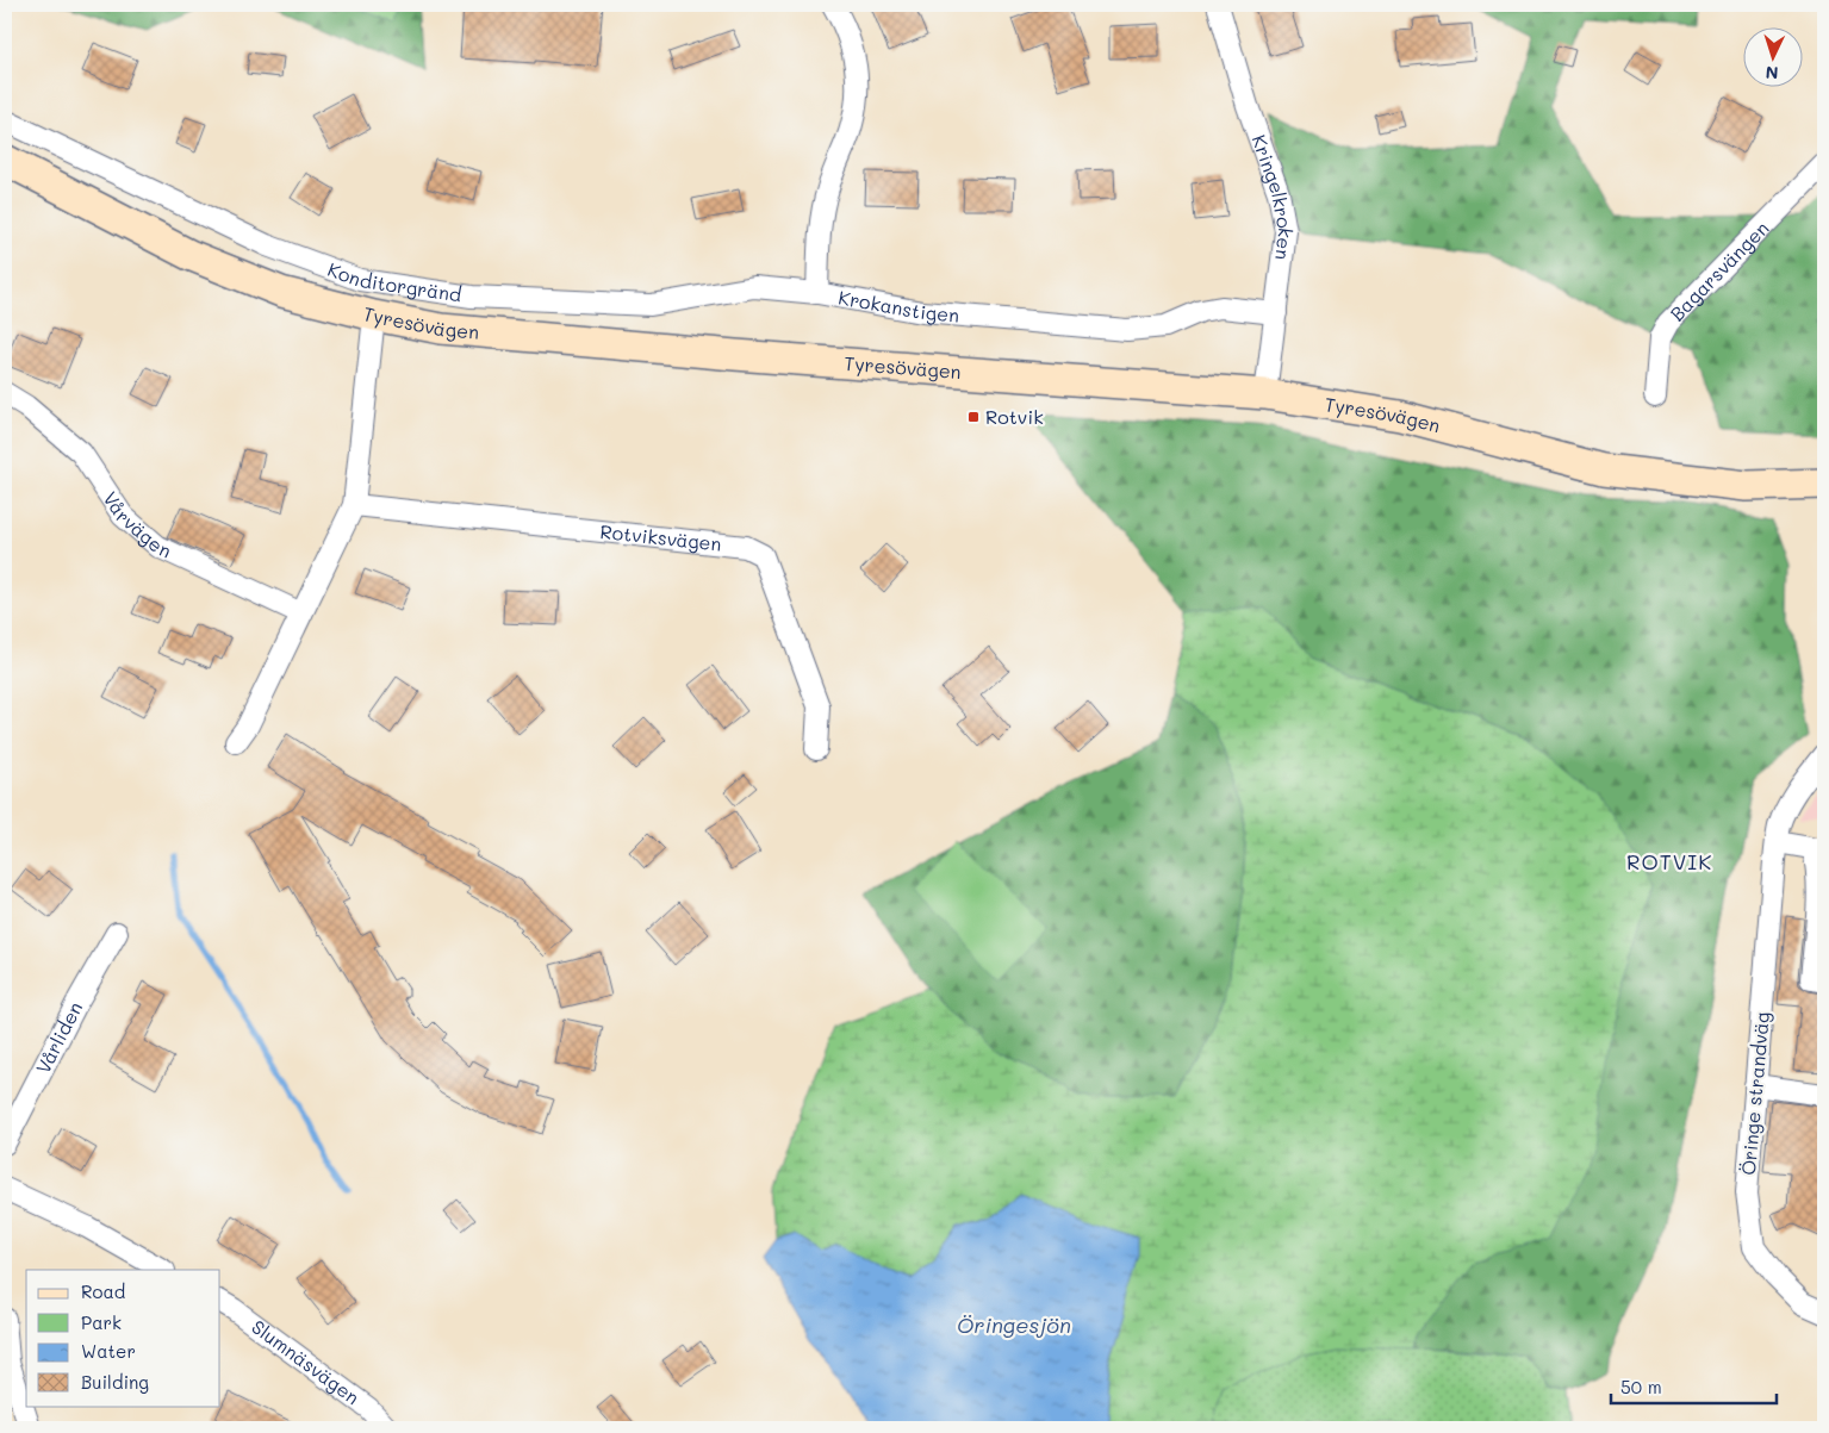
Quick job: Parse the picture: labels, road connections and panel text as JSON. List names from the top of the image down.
{
  "streets": {
    "main road": ["Tyresövägen"],
    "street": [
      "Kringelkroken",
      "Bagarsvängen",
      "Konditorgränd",
      "Krokanstigen",
      "Vårvägen",
      "Rotviksvägen",
      "Vårliden",
      "Öringe strandväg",
      "Slumnäsvägen"
    ]
  },
  "crossings": [
    ["Kringelkroken", "Krokanstigen"],
    ["Kringelkroken", "Tyresövägen"],
    ["Konditorgränd", "Krokanstigen"]
  ],
  "districts": ["ROTVIK"],
  "water": ["Öringesjön"],
  "places": {
    "transit": ["Rotvik"]
  },
  "legend": [
    "Road",
    "Park",
    "Water",
    "Building"
  ],
  "scale_bar": "50 m",
  "north": "bottom"
}
